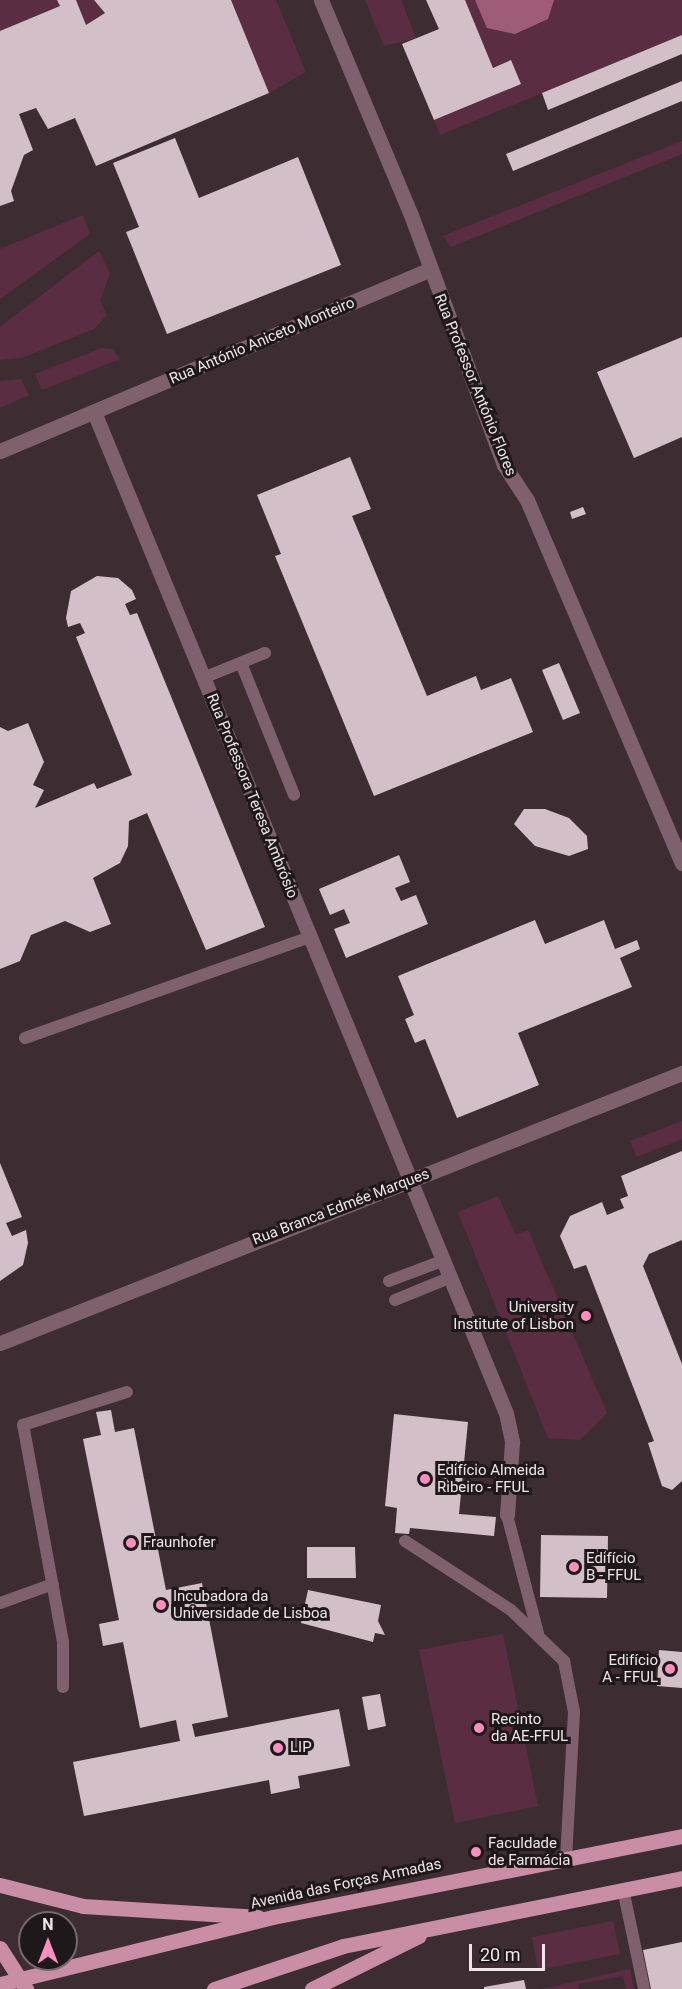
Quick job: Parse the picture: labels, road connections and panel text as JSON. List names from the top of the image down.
{
  "streets": {
    "main road": ["Avenida das Forças Armadas"],
    "street": [
      "Rua António Aniceto Monteiro",
      "Rua Professor António Flores",
      "Rua Professora Teresa Ambrósio",
      "Rua Branca Edmée Marques"
    ]
  },
  "crossings": [
    ["Rua António Aniceto Monteiro", "Rua Professor António Flores"],
    ["Rua António Aniceto Monteiro", "Rua Professora Teresa Ambrósio"],
    ["Rua Professora Teresa Ambrósio", "Rua Branca Edmée Marques"]
  ],
  "places": [
    "University Institute of Lisbon",
    "Edifício Almeida Ribeiro - FFUL",
    "Fraunhofer",
    "Edifício B - FFUL",
    "Incubadora da Universidade de Lisboa",
    "Edifício A - FFUL",
    "Recinto da AE-FFUL",
    "LIP",
    "Faculdade de Farmácia"
  ],
  "scale_bar": "20 m",
  "north": "top"
}
